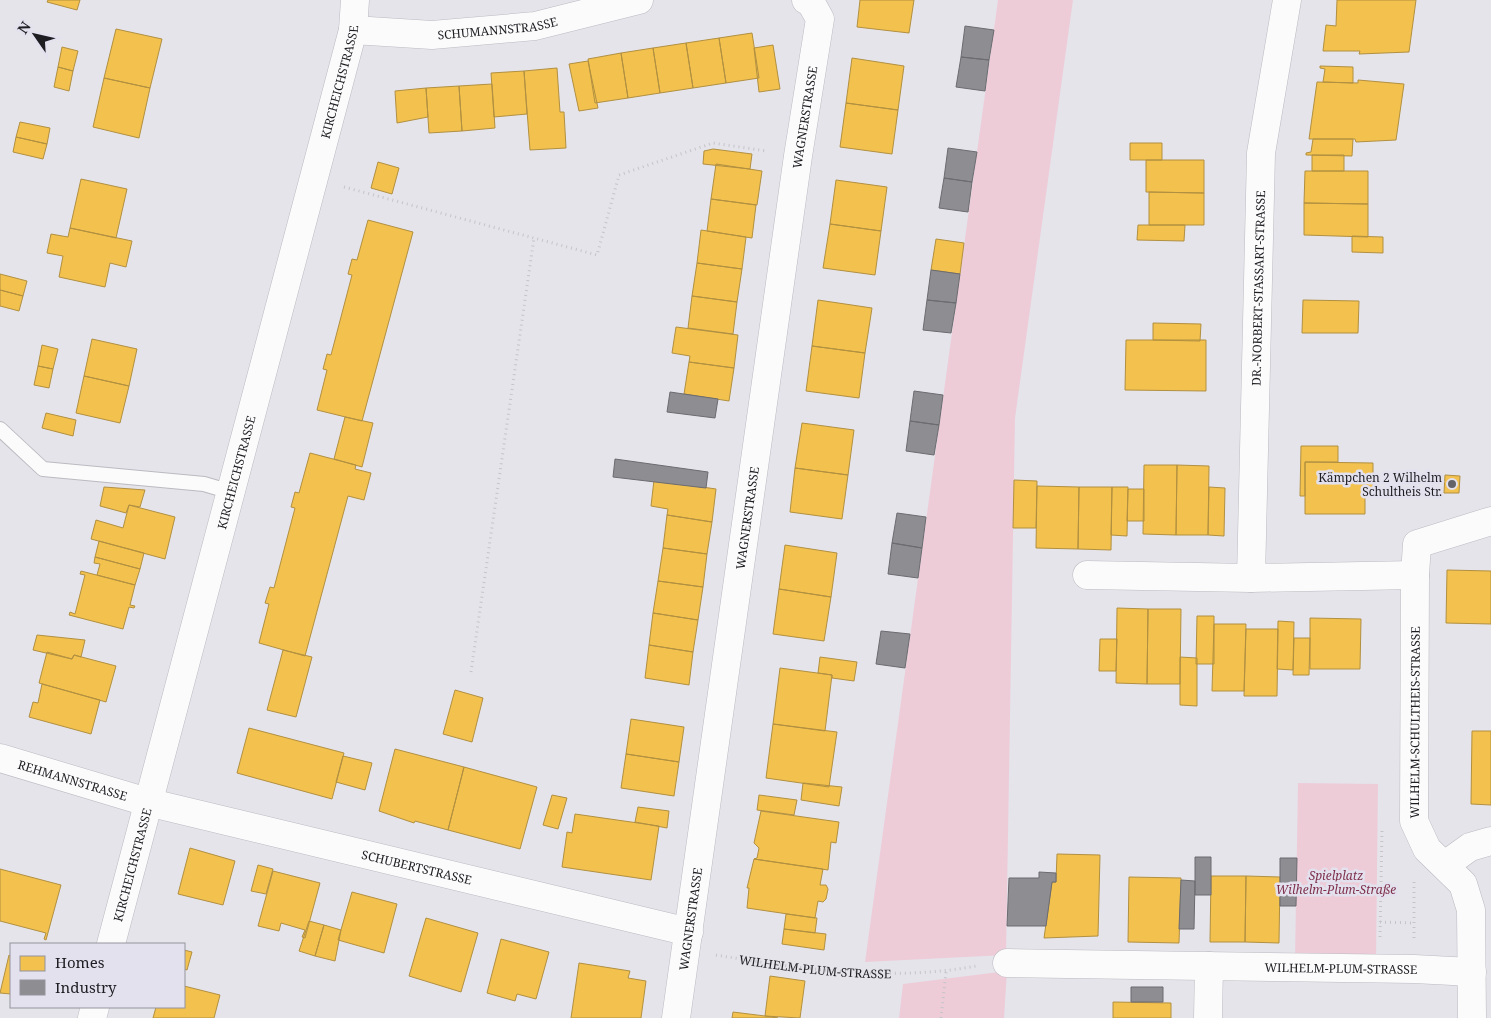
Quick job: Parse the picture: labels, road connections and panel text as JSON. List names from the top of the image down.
{
  "streets": {
    "street": [
      "SCHUMANNSTRASSE",
      "KIRCHEICHSTRASSE",
      "WAGNERSTRASSE",
      "DR.-NORBERT-STASSART-STRASSE",
      "WILHELM-SCHULTHEIS-STRASSE",
      "REHMANNSTRASSE",
      "SCHUBERTSTRASSE",
      "WILHELM-PLUM-STRASSE"
    ]
  },
  "crossings": [
    ["SCHUMANNSTRASSE", "KIRCHEICHSTRASSE"],
    ["KIRCHEICHSTRASSE", "REHMANNSTRASSE"],
    ["KIRCHEICHSTRASSE", "SCHUBERTSTRASSE"],
    ["WAGNERSTRASSE", "SCHUBERTSTRASSE"],
    ["WAGNERSTRASSE", "WILHELM-PLUM-STRASSE"],
    ["WILHELM-SCHULTHEIS-STRASSE", "WILHELM-PLUM-STRASSE"],
    ["REHMANNSTRASSE", "SCHUBERTSTRASSE"],
    ["SCHUBERTSTRASSE", "WILHELM-PLUM-STRASSE"]
  ],
  "parks": ["Spielplatz Wilhelm-Plum-Straße"],
  "places": ["Kämpchen 2 Wilhelm Schultheis Str."],
  "legend": ["Homes", "Industry"],
  "north": "top left"
}
